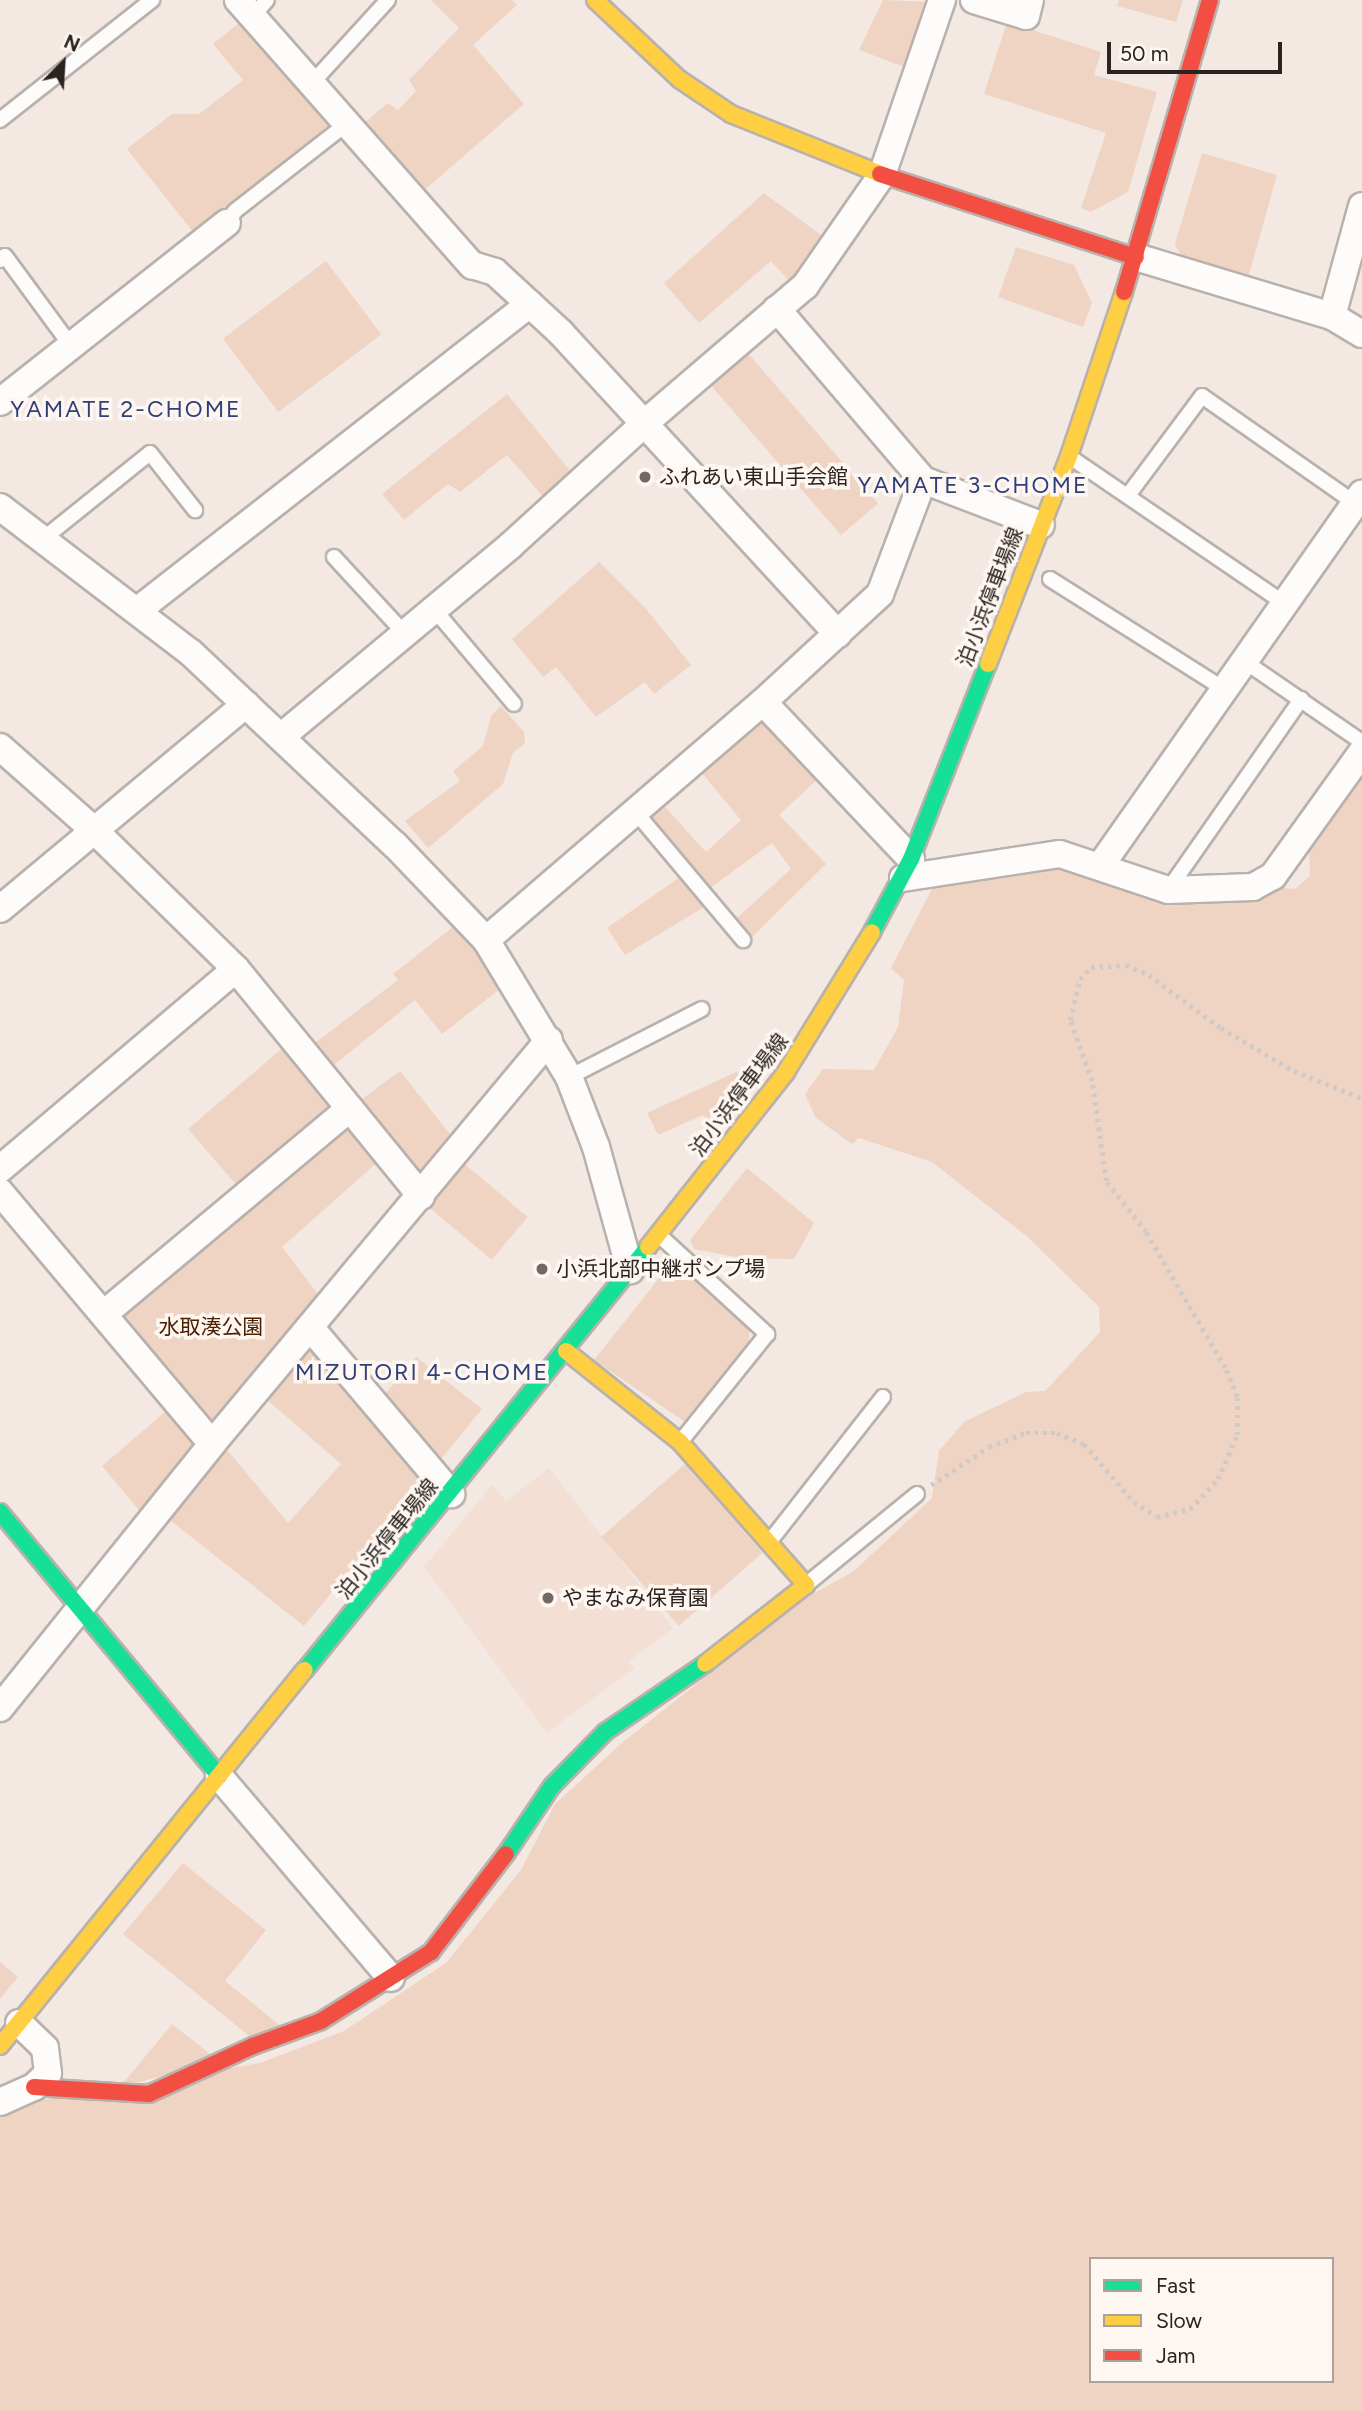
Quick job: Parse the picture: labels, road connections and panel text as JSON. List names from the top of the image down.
{
  "streets": {
    "main road": ["泊小浜停車場線"]
  },
  "districts": ["YAMATE 2-CHOME", "YAMATE 3-CHOME", "MIZUTORI 4-CHOME"],
  "parks": ["水取湊公園"],
  "places": ["ふれあい東山手会館", "小浜北部中継ポンプ場", "やまなみ保育園"],
  "legend": ["Fast", "Slow", "Jam"],
  "scale_bar": "50 m",
  "north": "top right"
}
